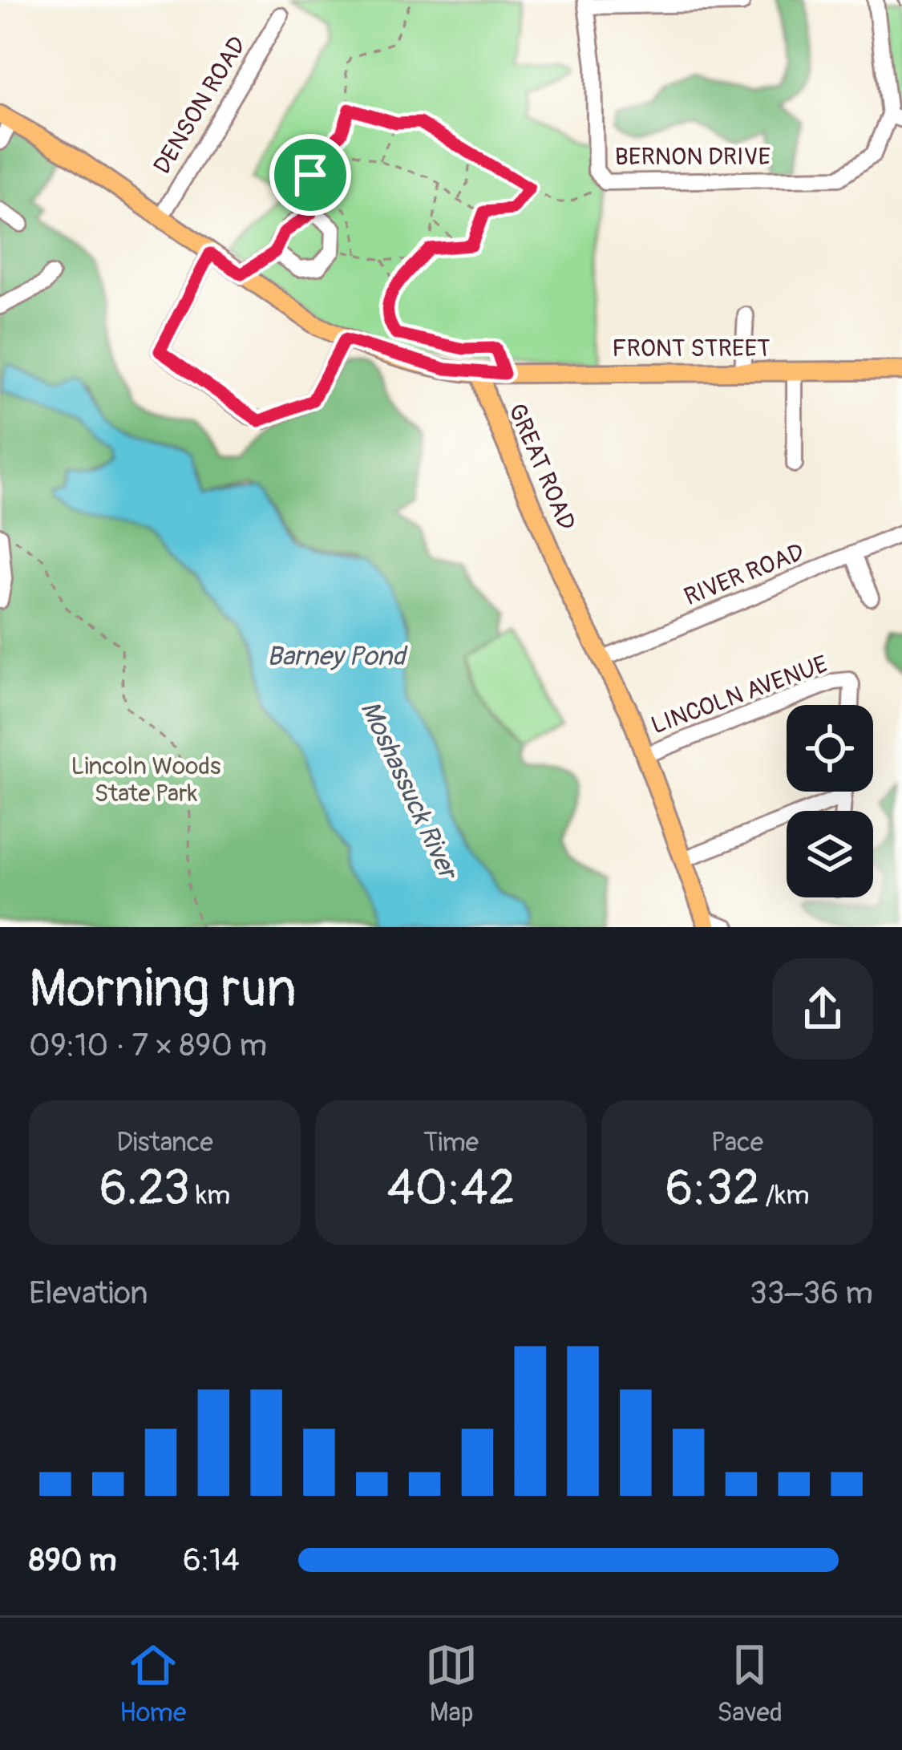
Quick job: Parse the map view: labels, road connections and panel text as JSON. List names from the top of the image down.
{
  "streets": {
    "main road": ["FRONT STREET", "GREAT ROAD"],
    "street": [
      "DENSON ROAD",
      "BERNON DRIVE",
      "RIVER ROAD",
      "LINCOLN AVENUE"
    ]
  },
  "crossings": [
    ["FRONT STREET", "GREAT ROAD"],
    ["GREAT ROAD", "RIVER ROAD"],
    ["GREAT ROAD", "LINCOLN AVENUE"]
  ],
  "water": ["Barney Pond", "Moshassuck River"],
  "parks": ["Lincoln Woods State Park"],
  "page": {
    "heading": ["Morning run", "09:10 · 7 × 890 m"],
    "stats": [
      ["Distance", "6.23 km"],
      ["Time", "40:42"],
      ["Pace", "6:32 /km"]
    ],
    "chart": ["Elevation", "33–36 m"],
    "list": [
      {
        "name": "890 m",
        "note": "6:14"
      }
    ],
    "tabs": ["Home", "Map", "Saved"]
  }
}
